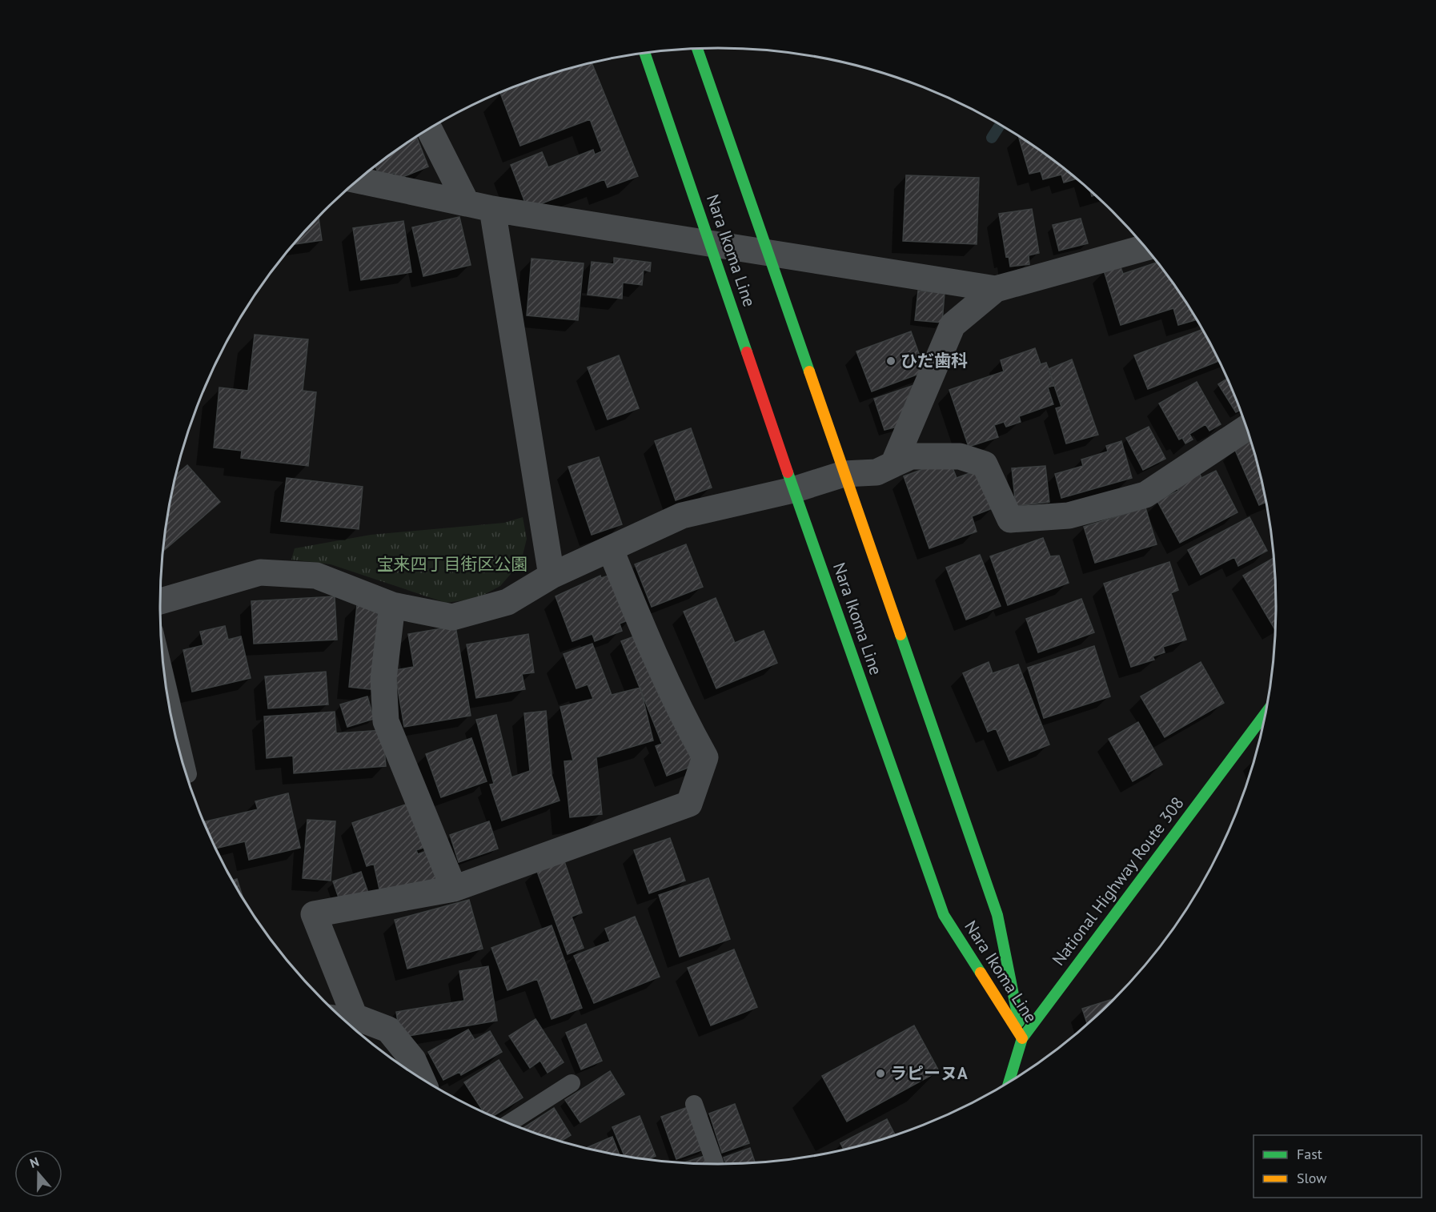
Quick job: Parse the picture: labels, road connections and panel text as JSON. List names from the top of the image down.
{
  "streets": {
    "main road": ["Nara Ikoma Line", "National Highway Route 308"]
  },
  "crossings": [
    ["Nara Ikoma Line", "National Highway Route 308"]
  ],
  "parks": ["宝来四丁目街区公園"],
  "places": ["ひだ歯科", "ラピーヌA"],
  "legend": ["Fast", "Slow"],
  "north": "top"
}
